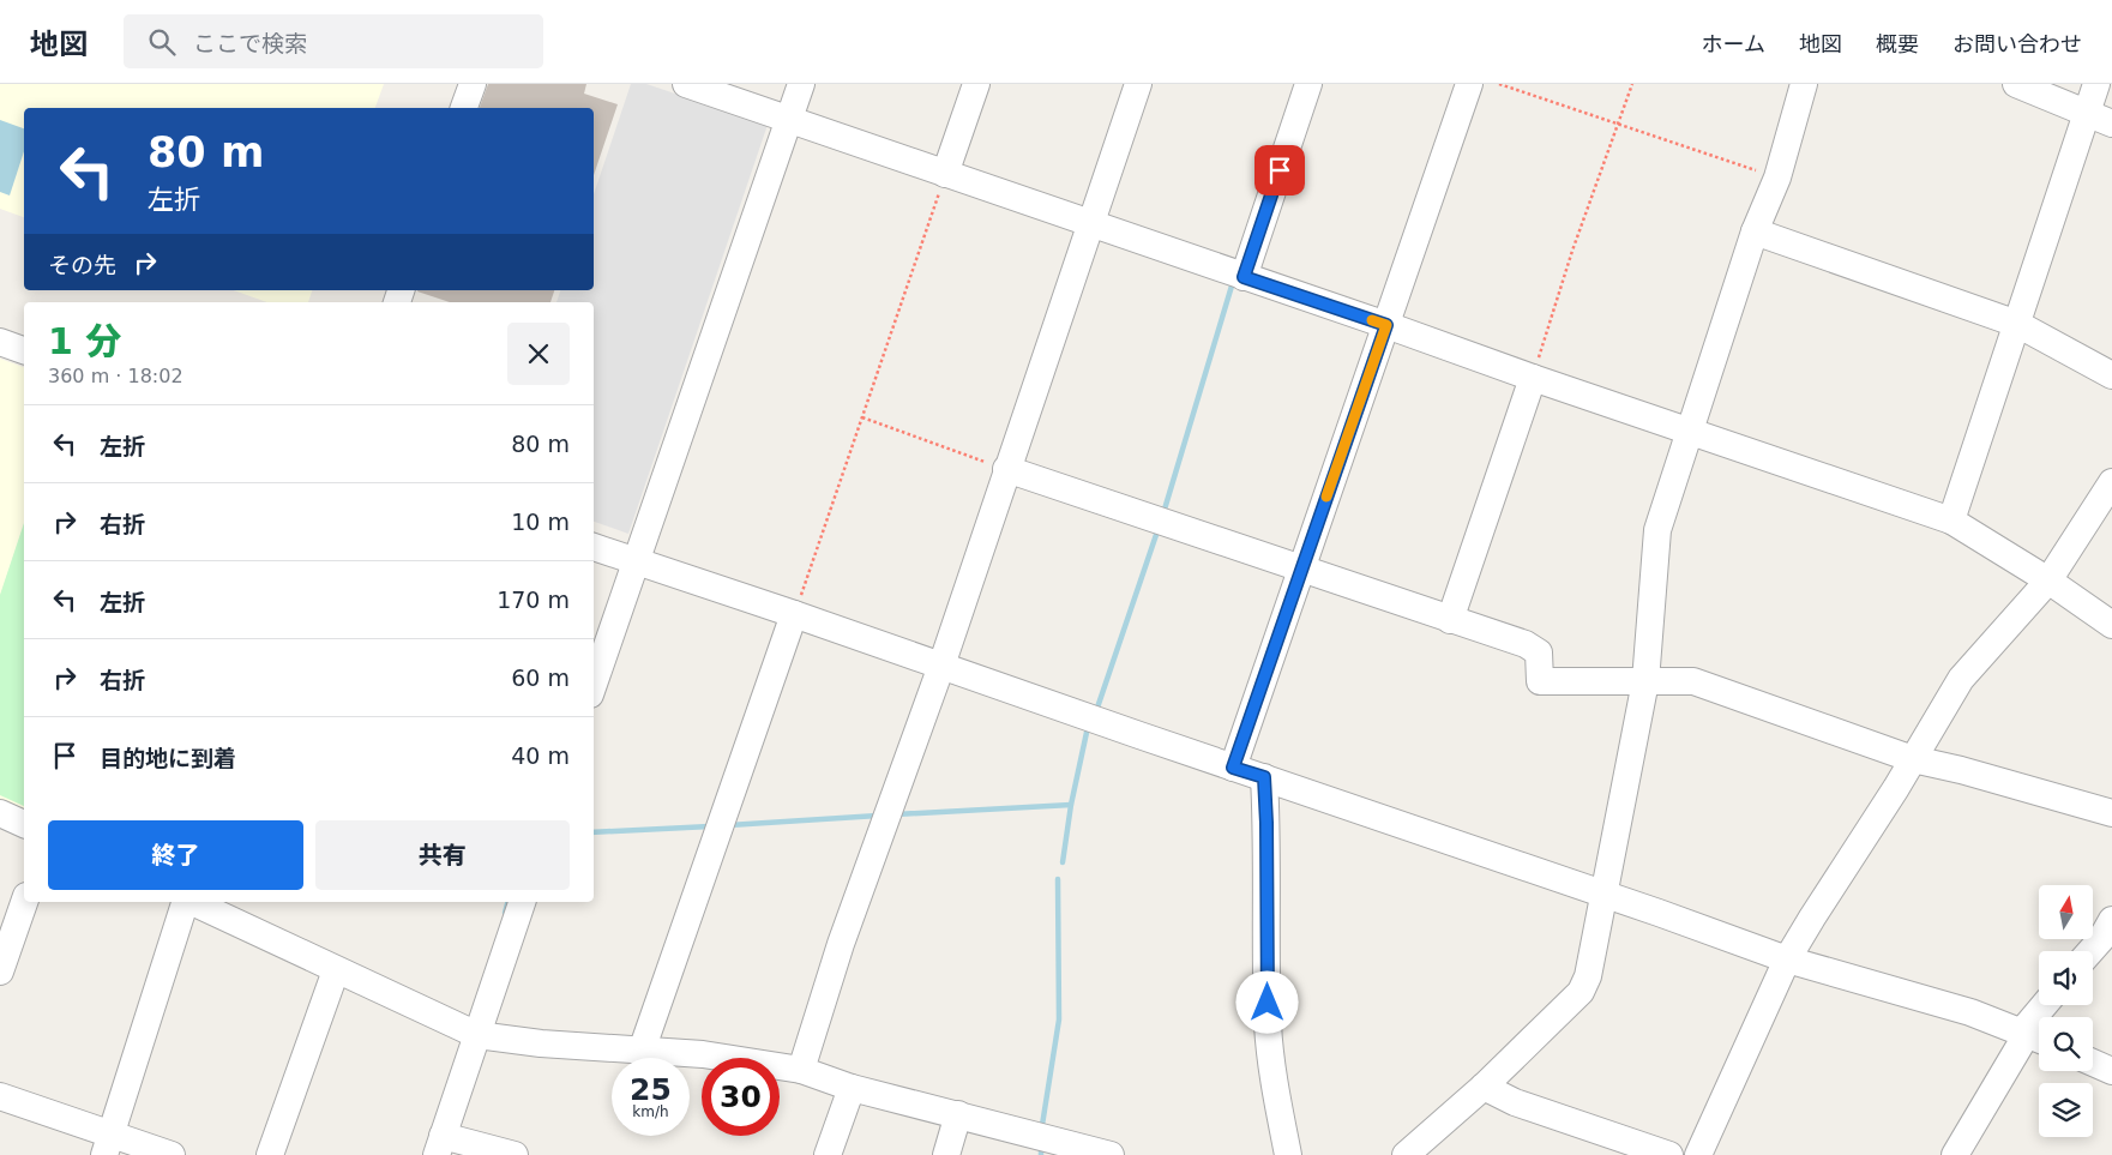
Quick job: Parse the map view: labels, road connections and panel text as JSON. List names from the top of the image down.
{
  "north": "top",
  "page": {
    "header": "地図",
    "search": "ここで検索",
    "nav": [
      "ホーム",
      "地図",
      "概要",
      "お問い合わせ"
    ],
    "turn": ["80 m", "左折"],
    "then": "その先",
    "heading": ["1 分", "360 m · 18:02"],
    "list": [
      {
        "name": "左折",
        "value": "80 m"
      },
      {
        "name": "右折",
        "value": "10 m"
      },
      {
        "name": "左折",
        "value": "170 m"
      },
      {
        "name": "右折",
        "value": "60 m"
      },
      {
        "name": "目的地に到着",
        "value": "40 m"
      }
    ],
    "buttons": ["終了", "共有"],
    "speed": "25 km/h",
    "limit": "30"
  }
}
